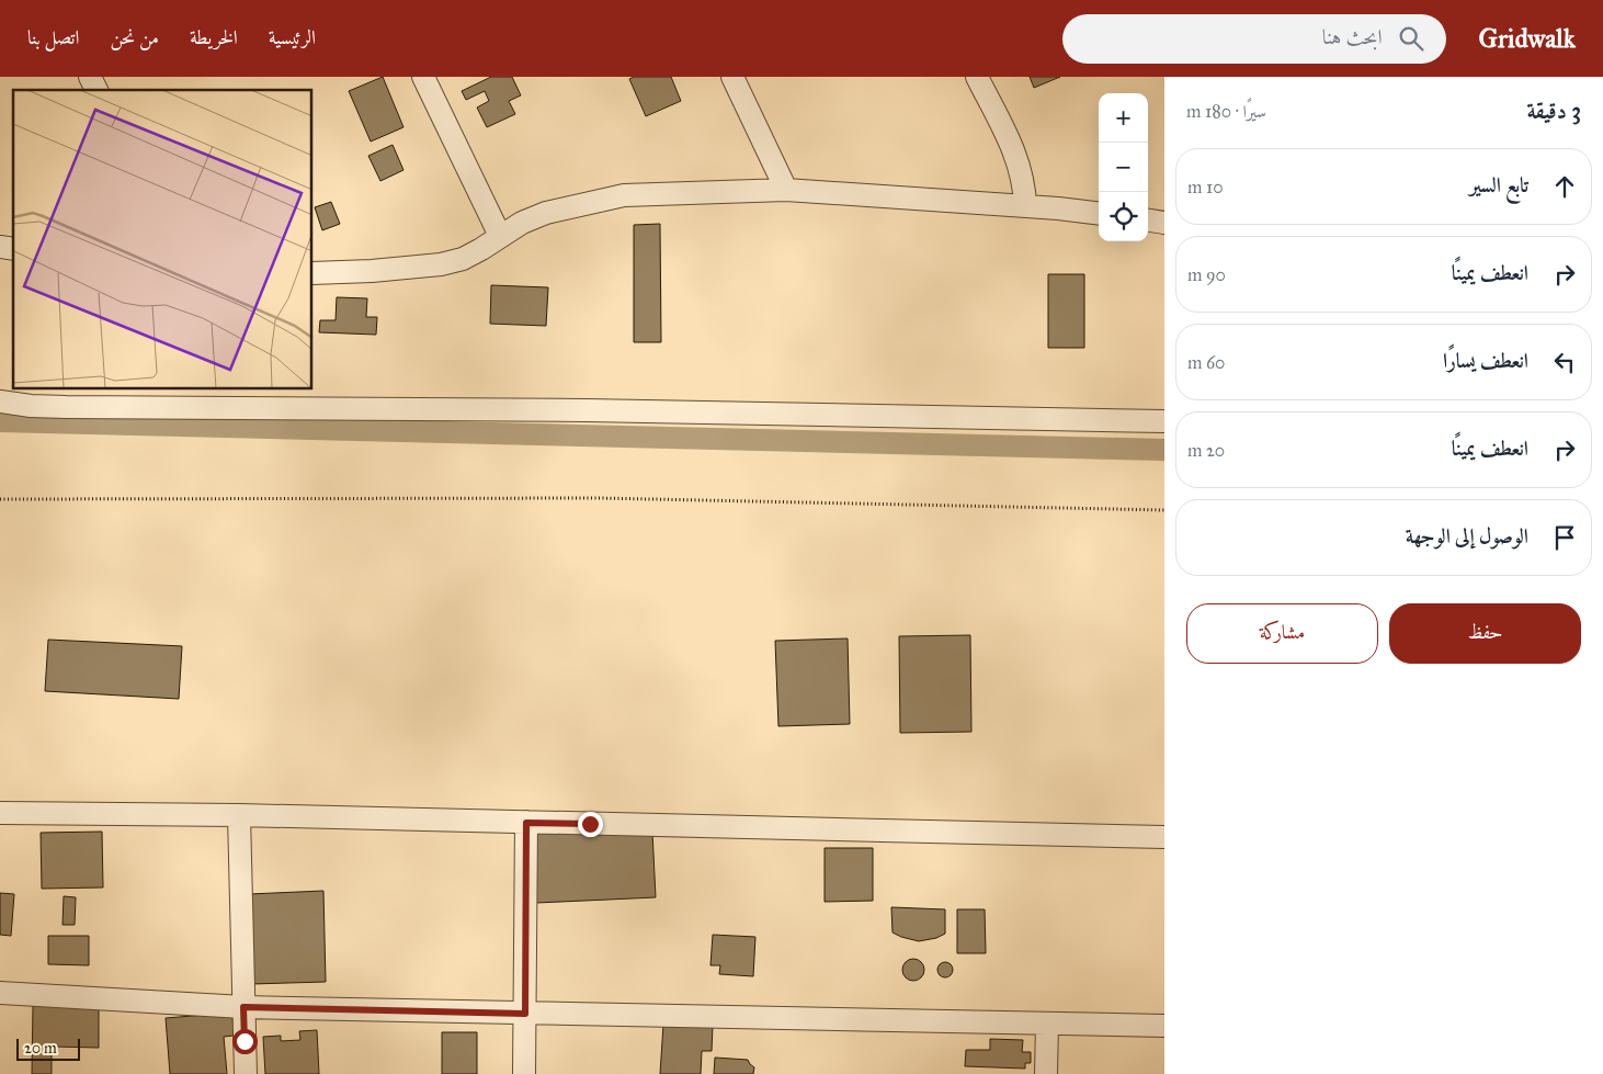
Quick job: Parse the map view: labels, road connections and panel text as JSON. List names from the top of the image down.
{
  "scale_bar": "20 m",
  "page": {
    "header": "Gridwalk",
    "search": "ابحث هنا",
    "nav": [
      "الرئيسية",
      "الخريطة",
      "من نحن",
      "اتصل بنا"
    ],
    "heading": ["3 دقيقة", "سيرًا · 180 m"],
    "map_buttons": ["+", "−"],
    "list": [
      ["تابع السير", "10 m"],
      ["انعطف يمينًا", "90 m"],
      ["انعطف يسارًا", "60 m"],
      ["انعطف يمينًا", "20 m"],
      "الوصول إلى الوجهة"
    ],
    "buttons": ["حفظ", "مشاركة"],
    "scale": "20 m"
  }
}
